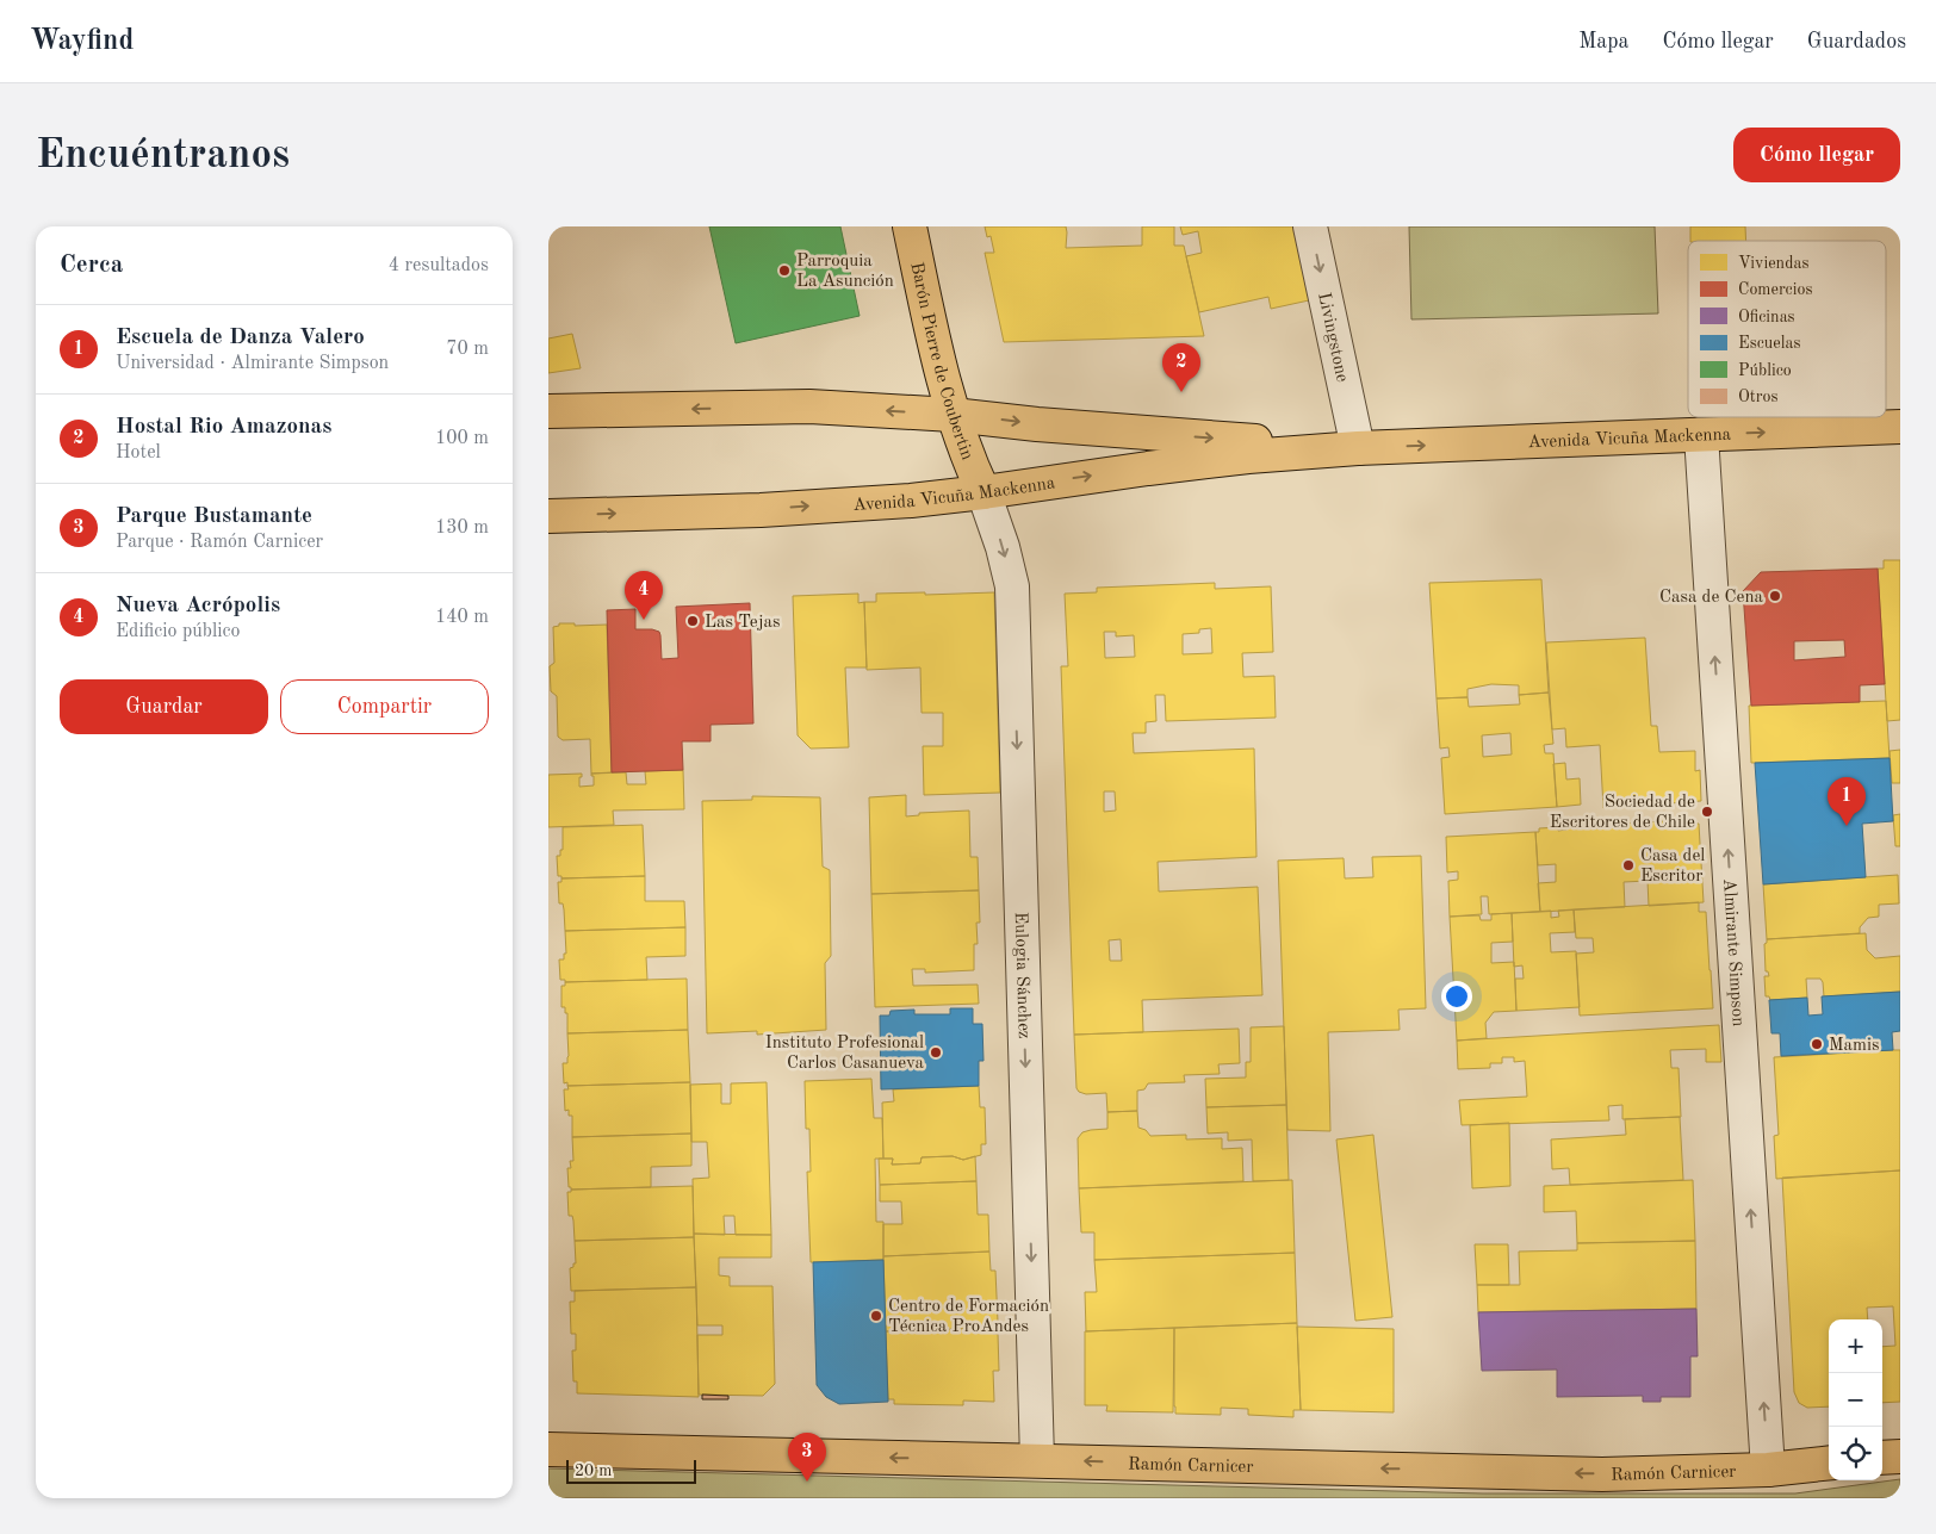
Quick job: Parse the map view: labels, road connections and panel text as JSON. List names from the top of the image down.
{
  "streets": {
    "main road": ["Barón Pierre de Coubertin", "Avenida Vicuña Mackenna", "Ramón Carnicer"],
    "street": ["Livingstone", "Almirante Simpson", "Eulogia Sánchez"]
  },
  "crossings": [
    ["Livingstone", "Avenida Vicuña Mackenna"],
    ["Barón Pierre de Coubertin", "Avenida Vicuña Mackenna"],
    ["Barón Pierre de Coubertin", "Eulogia Sánchez"],
    ["Avenida Vicuña Mackenna", "Almirante Simpson"],
    ["Avenida Vicuña Mackenna", "Eulogia Sánchez"],
    ["Almirante Simpson", "Ramón Carnicer"],
    ["Eulogia Sánchez", "Ramón Carnicer"]
  ],
  "one_way": [
    "Livingstone",
    "Almirante Simpson",
    "Eulogia Sánchez",
    "Ramón Carnicer"
  ],
  "places": [
    "Parroquia La Asunción",
    "Casa de Cena",
    "Las Tejas",
    "Sociedad de Escritores de Chile",
    "Casa del Escritor",
    "Mamis",
    "Instituto Profesional Carlos Casanueva",
    "Centro de Formación Técnica ProAndes"
  ],
  "legend": [
    "Viviendas",
    "Comercios",
    "Oficinas",
    "Escuelas",
    "Público",
    "Otros"
  ],
  "scale_bar": "20 m",
  "page": {
    "header": "Wayfind",
    "nav": ["Mapa", "Cómo llegar", "Guardados"],
    "buttons": [
      "Cómo llegar",
      ["Guardar", "Compartir"]
    ],
    "title": "Encuéntranos",
    "heading": ["Cerca", "4 resultados"],
    "list": [
      {
        "mark": "1",
        "name": "Escuela de Danza Valero",
        "note": "Universidad · Almirante Simpson",
        "value": "70 m"
      },
      {
        "mark": "2",
        "name": "Hostal Rio Amazonas",
        "note": "Hotel",
        "value": "100 m"
      },
      {
        "mark": "3",
        "name": "Parque Bustamante",
        "note": "Parque · Ramón Carnicer",
        "value": "130 m"
      },
      {
        "mark": "4",
        "name": "Nueva Acrópolis",
        "note": "Edificio público",
        "value": "140 m"
      }
    ],
    "pins": [
      "2",
      "4",
      "1",
      "3"
    ],
    "map_buttons": ["+", "−"],
    "scale": "20 m"
  }
}
